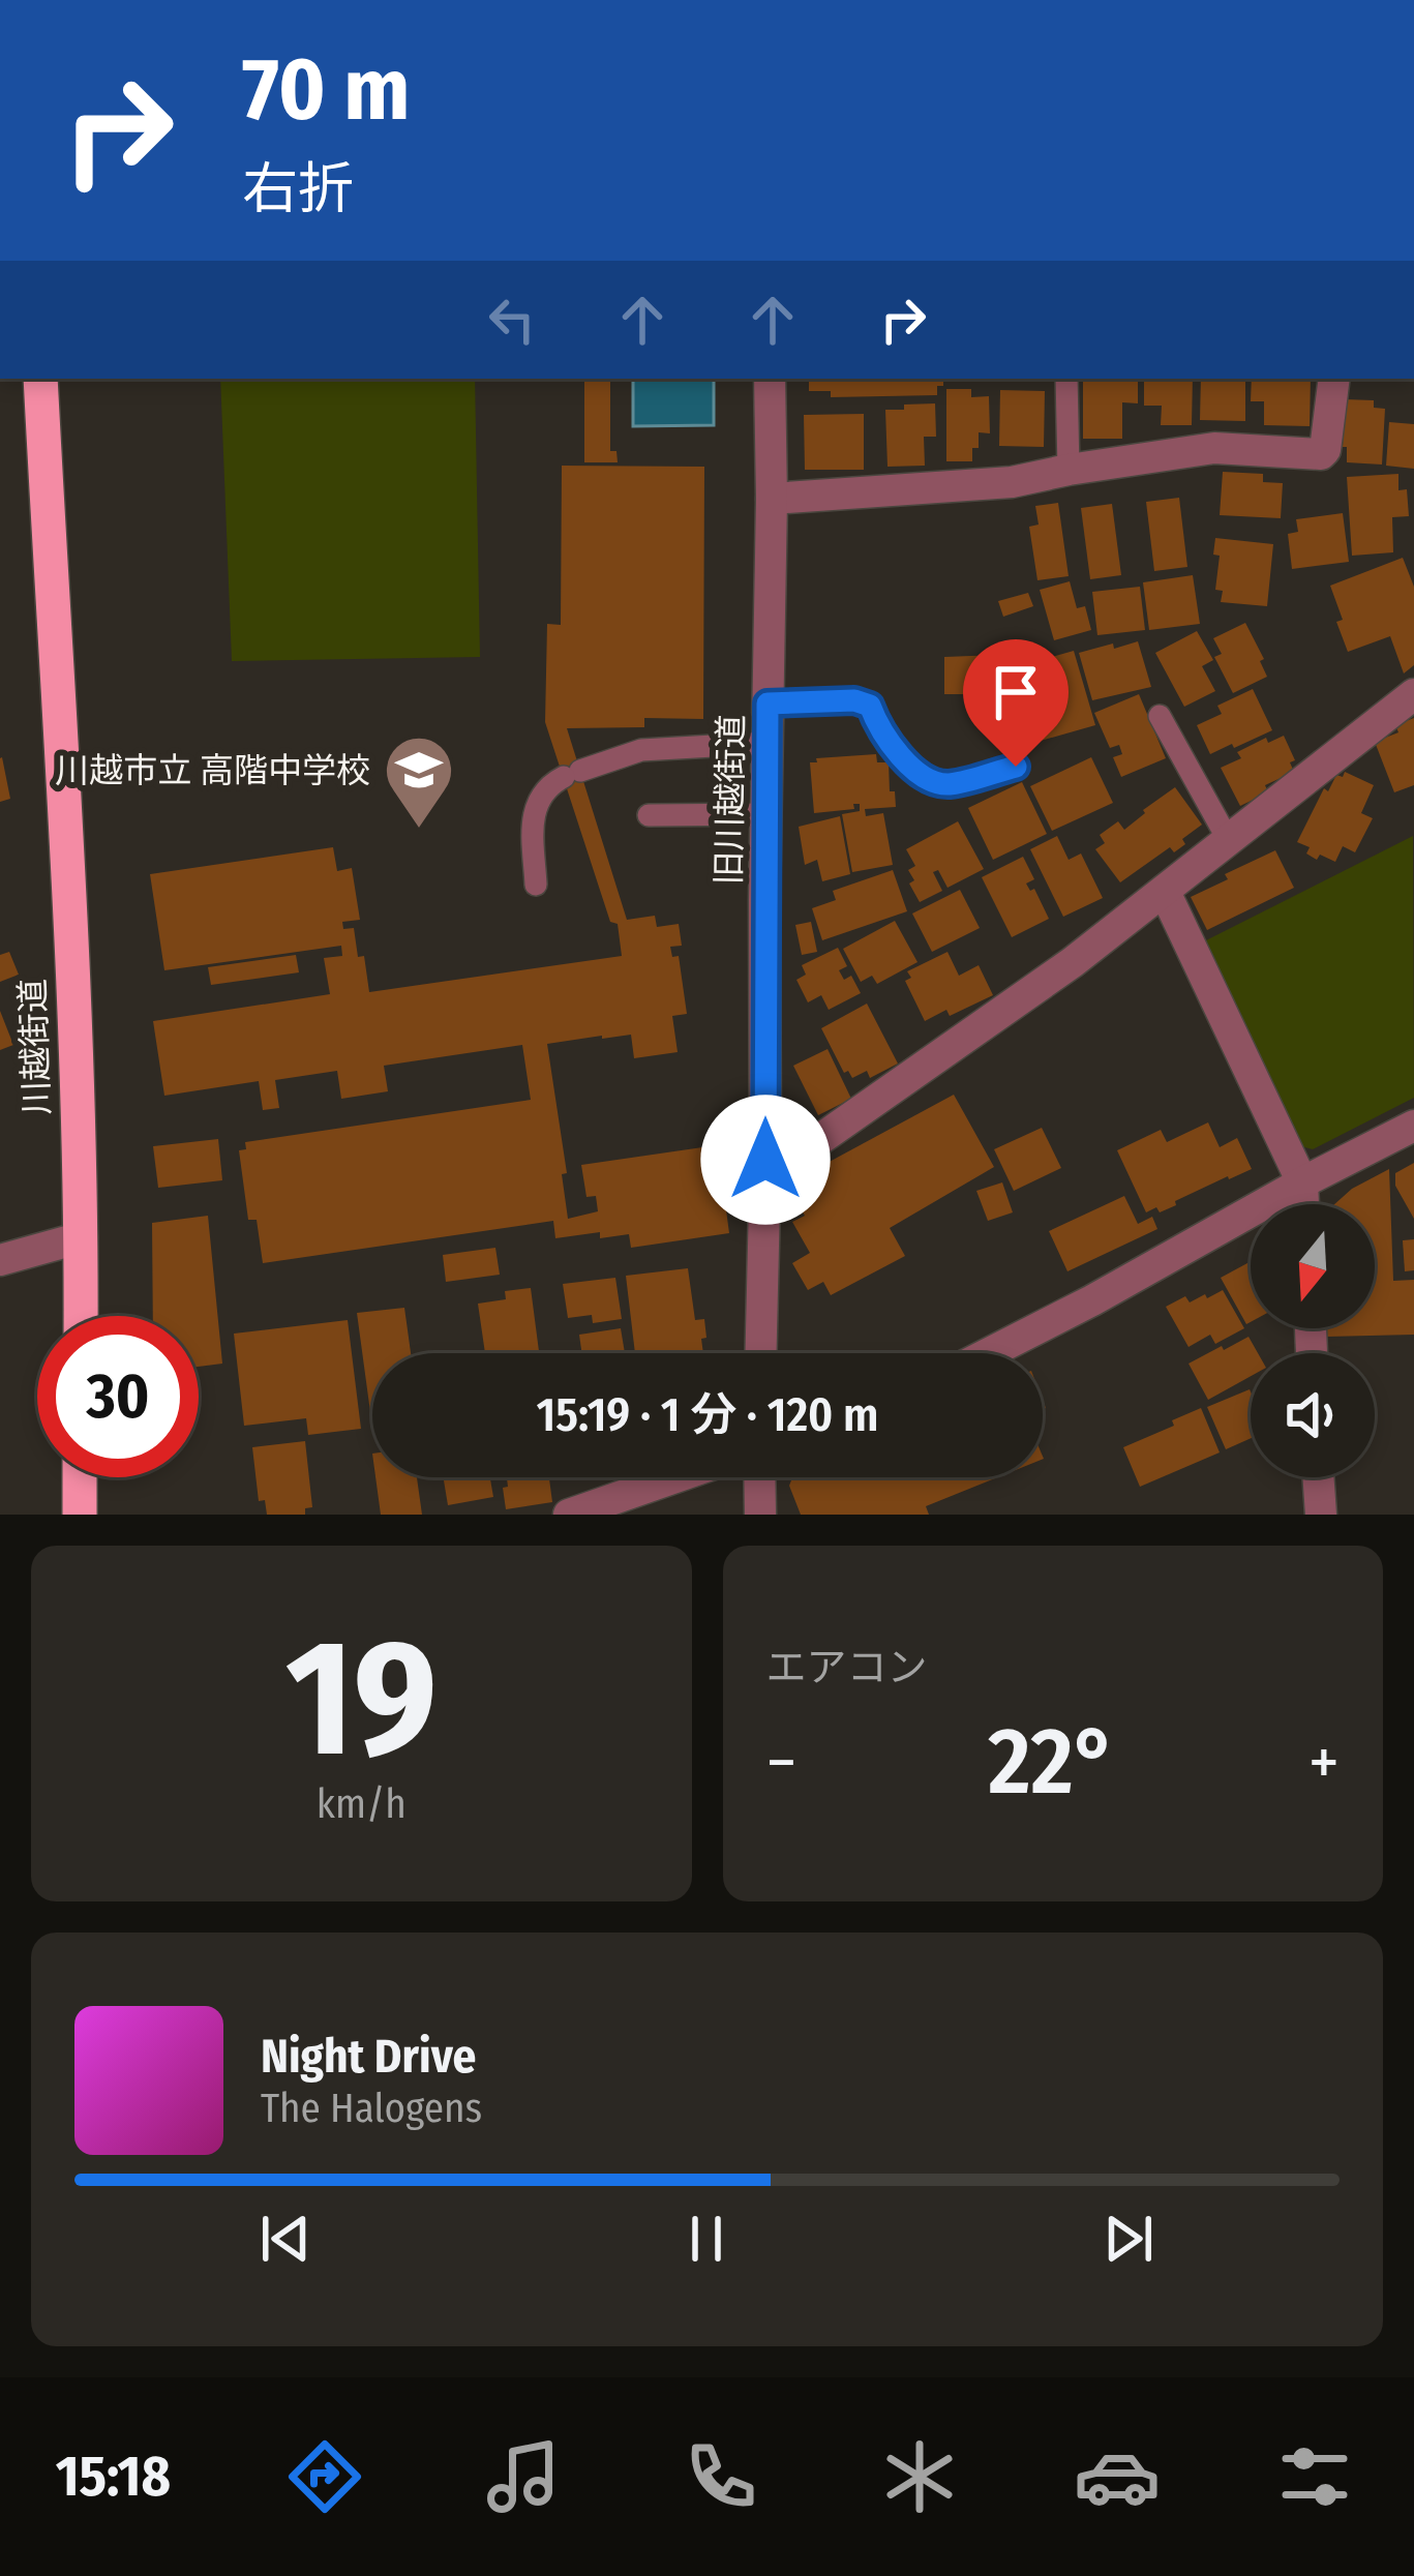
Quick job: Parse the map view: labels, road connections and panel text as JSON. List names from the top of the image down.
{
  "streets": {
    "highway": ["川越街道"],
    "street": ["旧川越街道"]
  },
  "places": {
    "school or university": ["川越市立 高階中学校"]
  },
  "north": "bottom",
  "page": {
    "turn": ["70 m", "右折"],
    "limit": "30",
    "trip": "15:19 · 1 分 · 120 m",
    "tile": [
      ["19", "km/h"],
      "エアコン"
    ],
    "heat": ["−", "22°", "+"],
    "song": ["Night Drive", "The Halogens"],
    "tabs": "15:18"
  }
}
